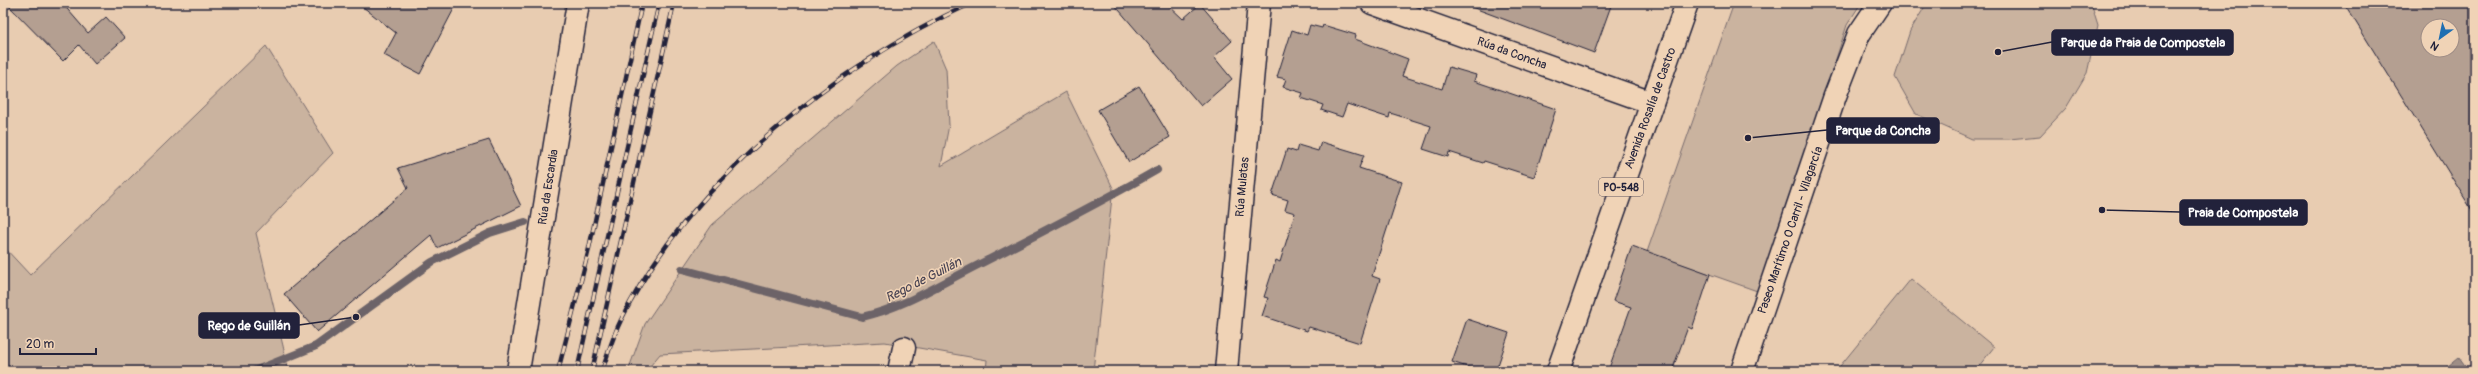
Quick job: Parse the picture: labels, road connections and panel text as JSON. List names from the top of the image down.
{
  "streets": {
    "street": [
      "Rúa da Concha",
      "Avenida Rosalía de Castro",
      "Rúa da Escardia",
      "Rúa Mulatas",
      "PO-548",
      "Paseo Marítimo O Carril - Vilagarcía"
    ]
  },
  "crossings": [
    ["Rúa da Concha", "Avenida Rosalía de Castro"]
  ],
  "water": ["Rego de Guillán"],
  "places": [
    "Parque da Praia de Compostela",
    "Parque da Concha",
    "Praia de Compostela",
    "Rego de Guillán"
  ],
  "scale_bar": "20 m",
  "north": "bottom left"
}
